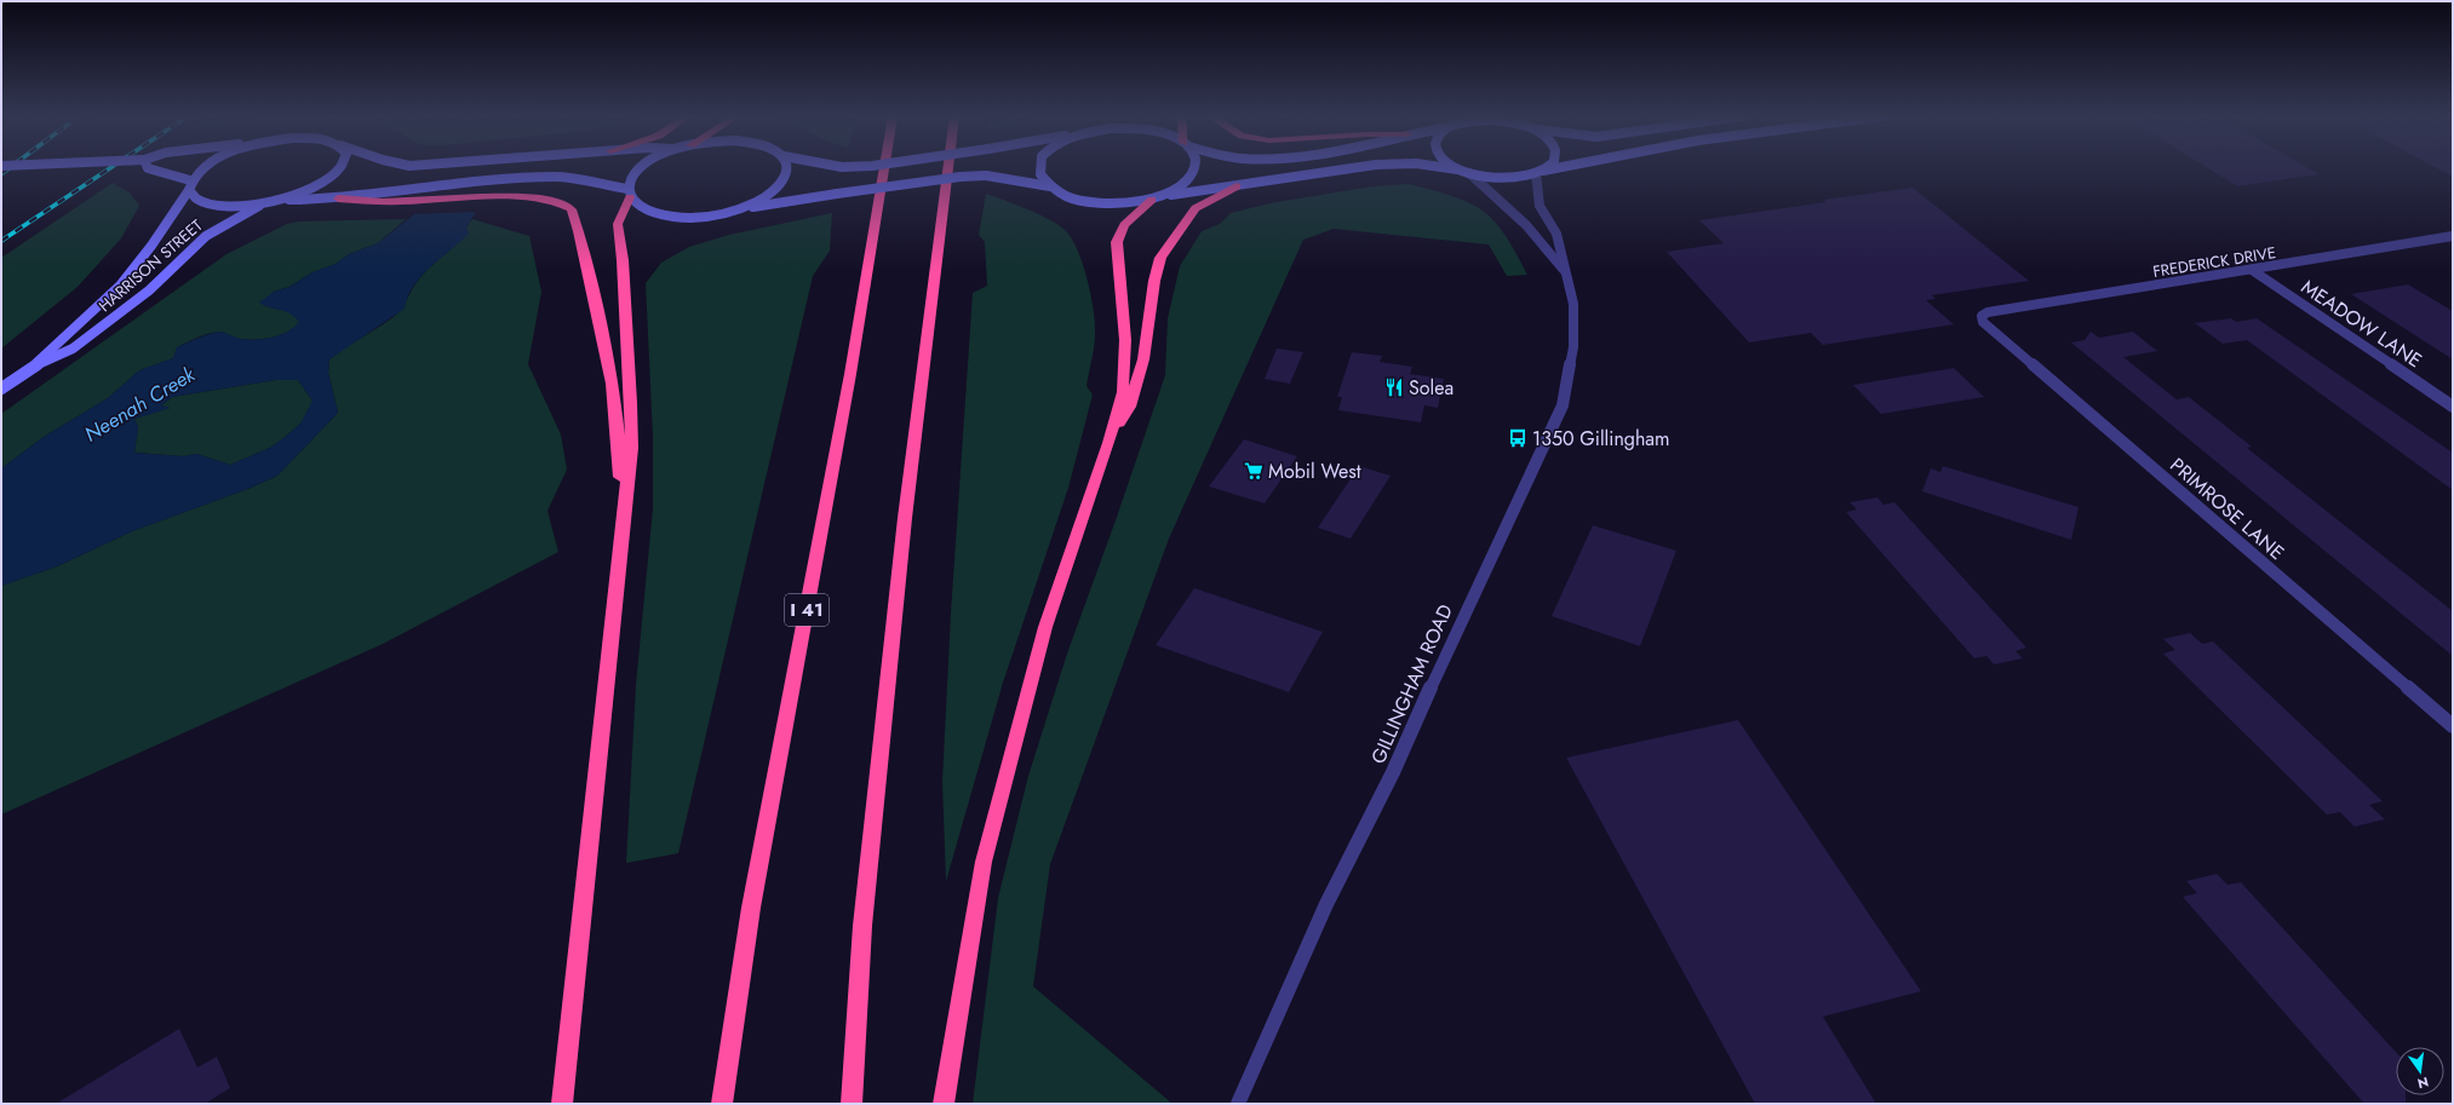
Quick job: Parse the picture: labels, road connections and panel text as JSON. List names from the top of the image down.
{
  "streets": {
    "highway": ["I 41"],
    "main road": ["HARRISON STREET"],
    "street": [
      "FREDERICK DRIVE",
      "MEADOW LANE",
      "PRIMROSE LANE",
      "GILLINGHAM ROAD"
    ]
  },
  "crossings": [
    ["FREDERICK DRIVE", "MEADOW LANE"],
    ["FREDERICK DRIVE", "PRIMROSE LANE"]
  ],
  "water": ["Neenah Creek"],
  "places": {
    "restaurant": ["Solea"],
    "bus stop": ["1350 Gillingham"],
    "supermarket": ["Mobil West"]
  },
  "north": "bottom"
}
